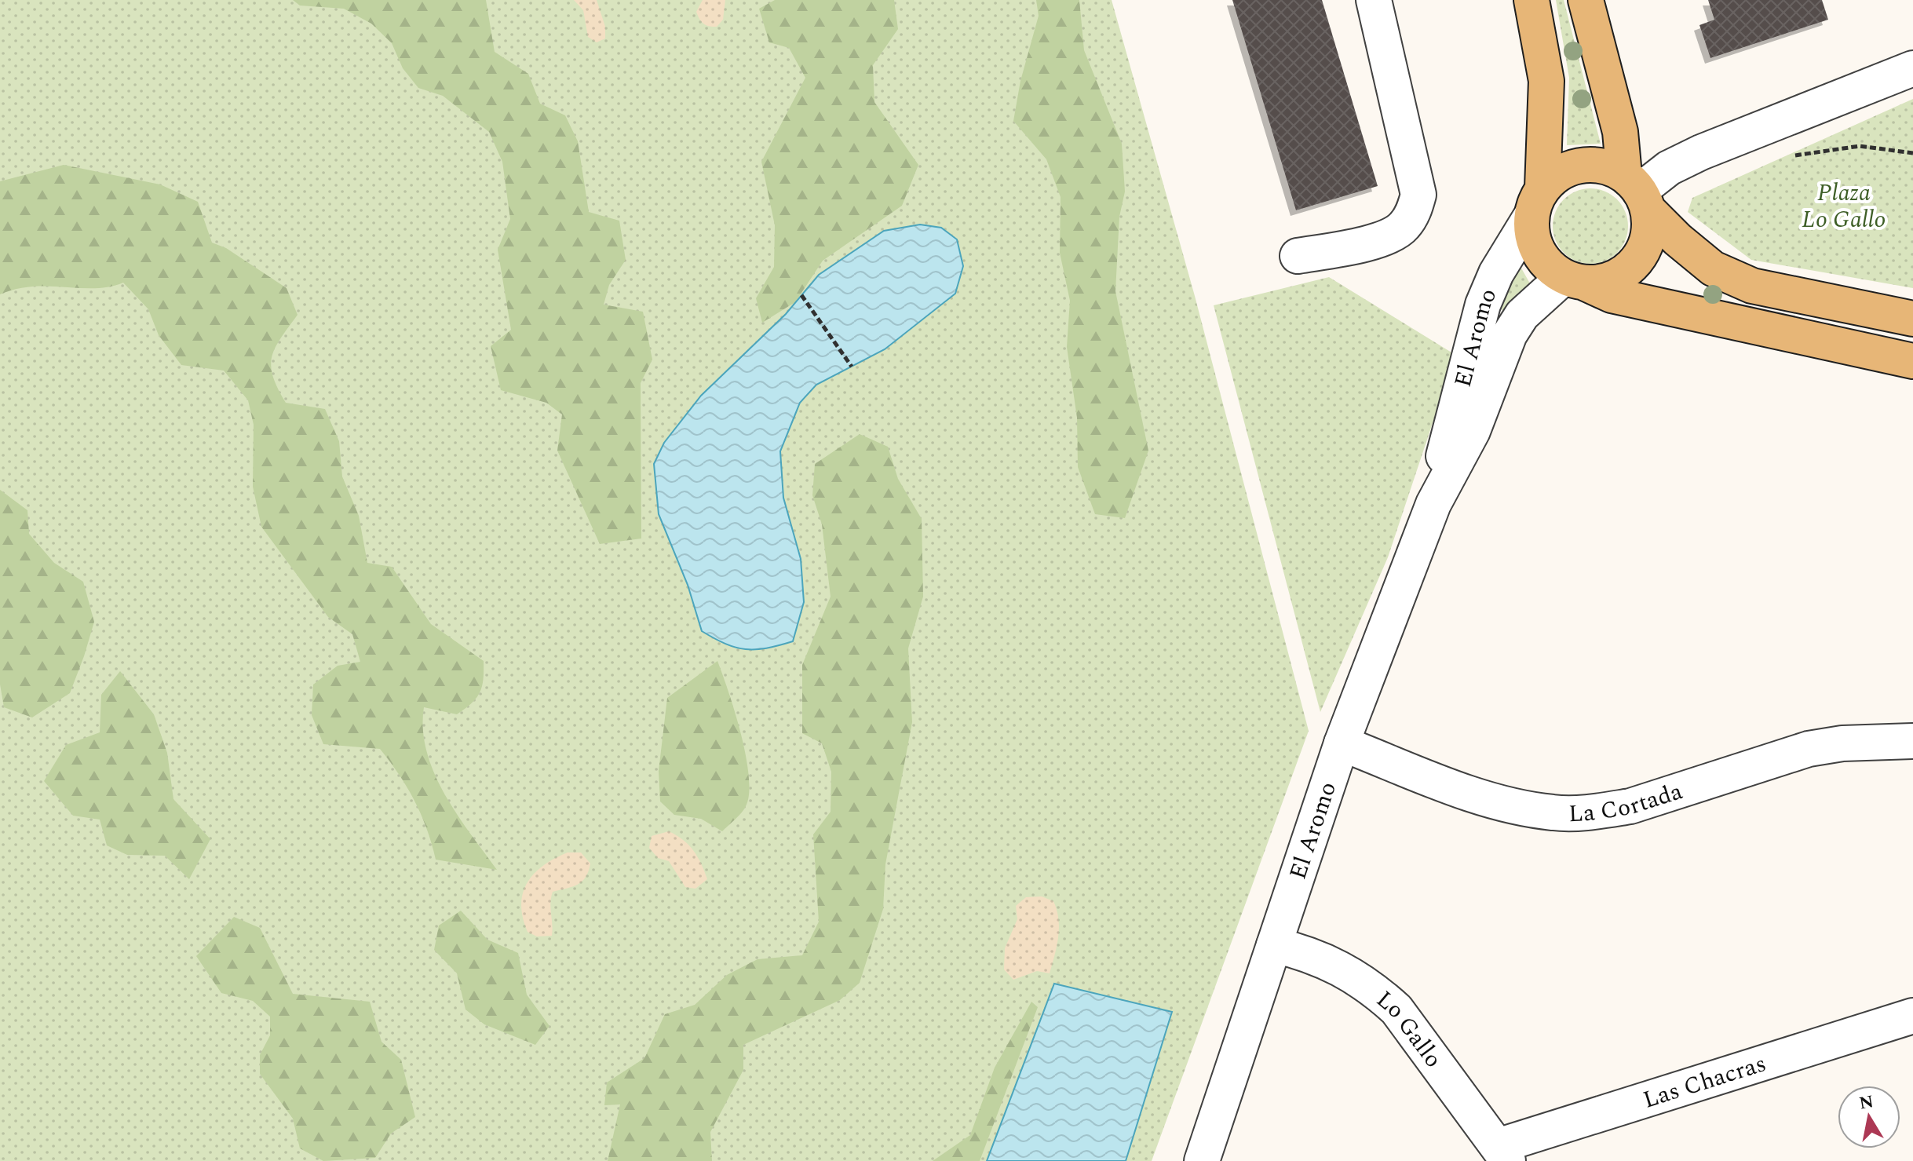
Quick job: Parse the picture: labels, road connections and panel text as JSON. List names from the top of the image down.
{
  "streets": {
    "street": [
      "El Aromo",
      "La Cortada",
      "Lo Gallo",
      "Las Chacras"
    ]
  },
  "crossings": [
    ["El Aromo", "La Cortada"],
    ["El Aromo", "Lo Gallo"],
    ["Lo Gallo", "Las Chacras"]
  ],
  "parks": ["Plaza Lo Gallo"],
  "north": "top"
}
